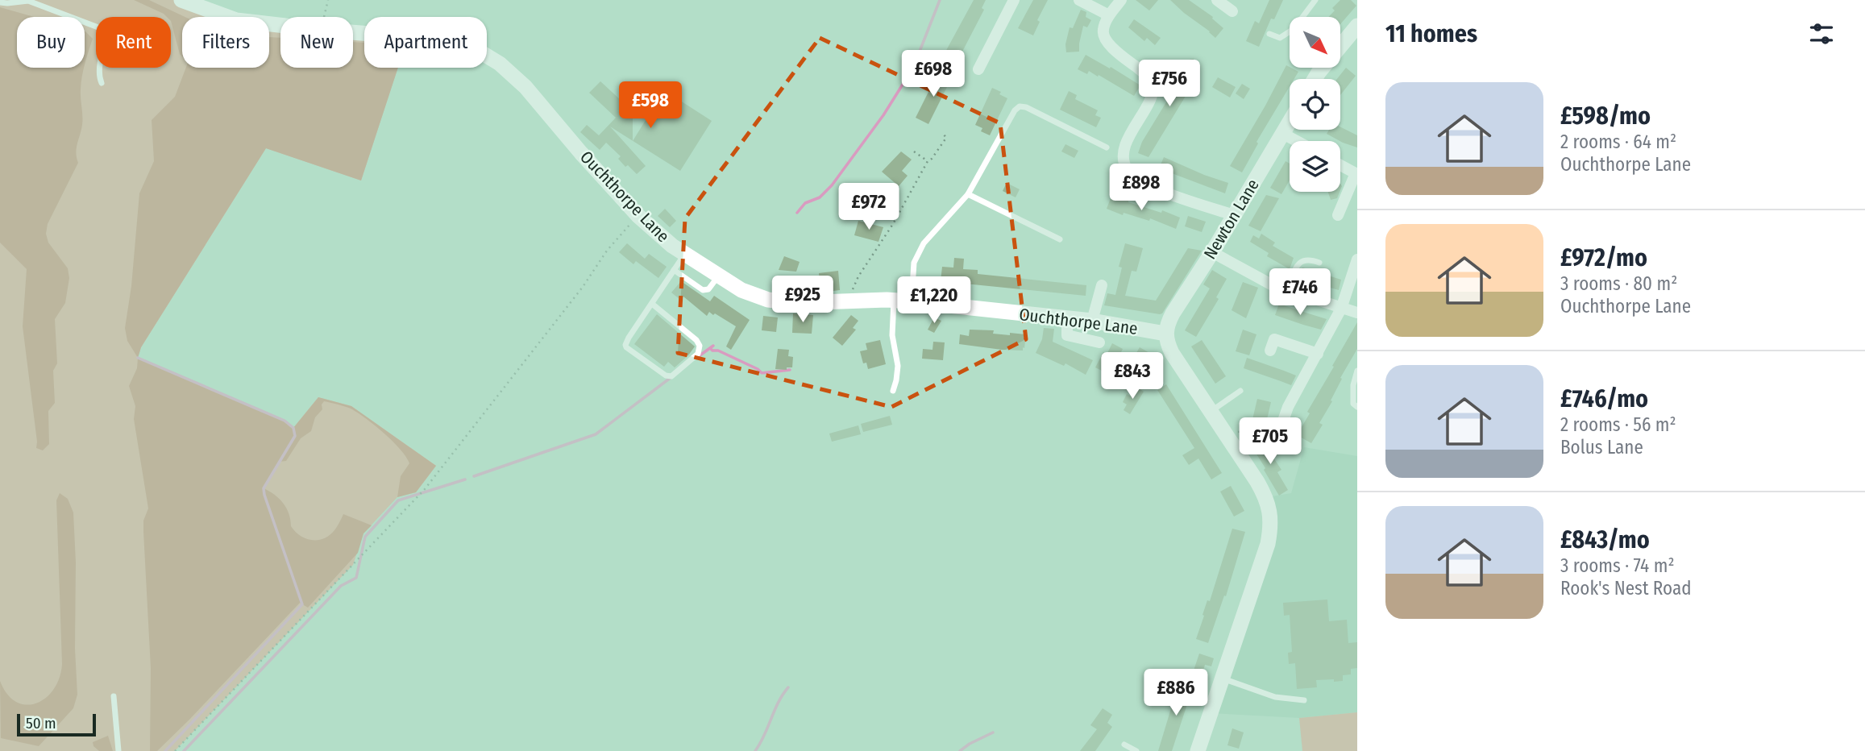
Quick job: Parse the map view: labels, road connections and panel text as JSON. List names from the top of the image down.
{
  "streets": {
    "street": ["Ouchthorpe Lane", "Newton Lane"]
  },
  "crossings": [
    ["Ouchthorpe Lane", "Newton Lane"]
  ],
  "scale_bar": "50 m",
  "north": "bottom right",
  "page": {
    "heading": "11 homes",
    "chip": [
      "Buy",
      "Rent",
      "Filters",
      "New",
      "Apartment"
    ],
    "price": [
      "£698",
      "£756",
      "£598",
      "£898",
      "£972",
      "£746",
      "£925",
      "£1,220",
      "£843",
      "£705",
      "£886"
    ],
    "list": [
      {
        "name": "£598/mo",
        "note": "2 rooms · 64 m² · Ouchthorpe Lane"
      },
      {
        "name": "£972/mo",
        "note": "3 rooms · 80 m² · Ouchthorpe Lane"
      },
      {
        "name": "£746/mo",
        "note": "2 rooms · 56 m² · Bolus Lane"
      },
      {
        "name": "£843/mo",
        "note": "3 rooms · 74 m² · Rook's Nest Road"
      }
    ],
    "scale": "50 m"
  }
}
